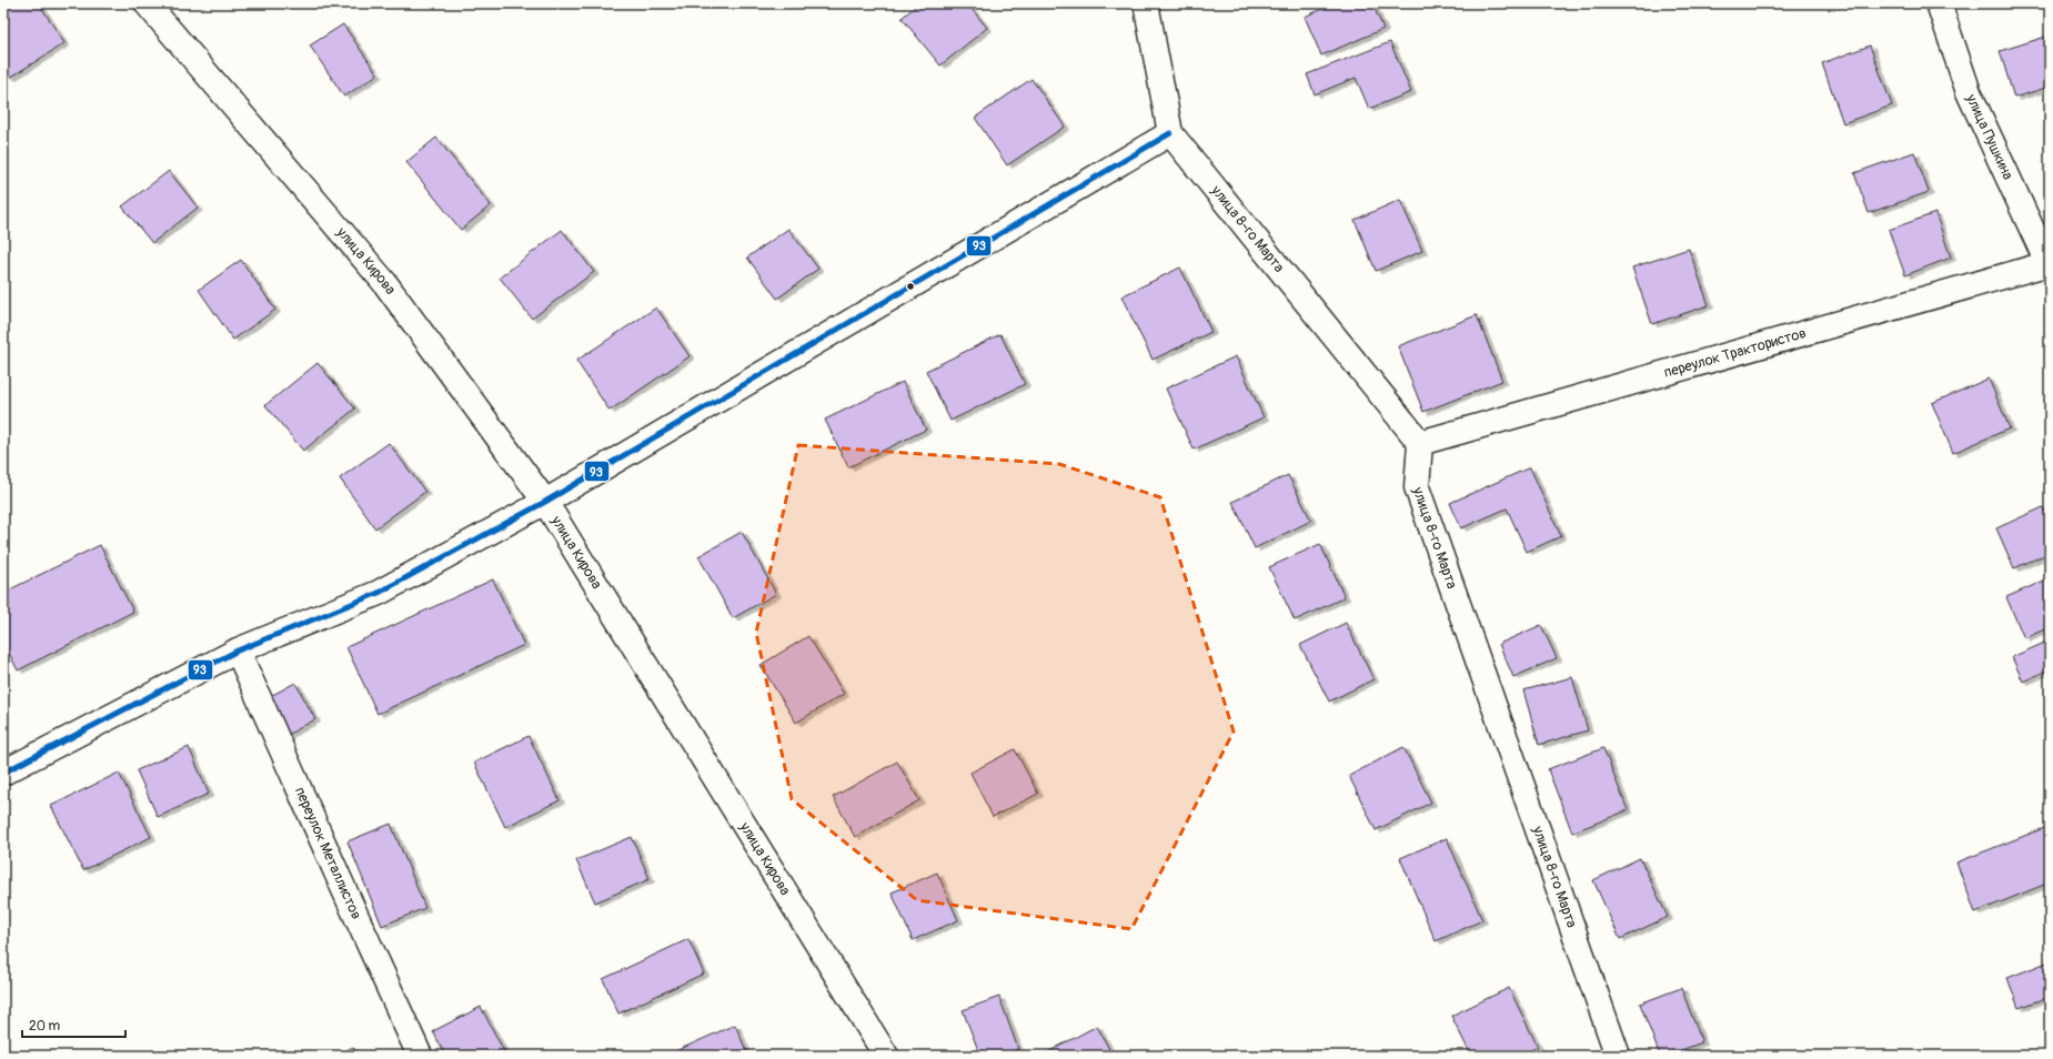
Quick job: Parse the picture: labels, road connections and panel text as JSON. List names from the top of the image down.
{
  "streets": {
    "street": [
      "улица Пушкина",
      "улица 8-го Марта",
      "улица Кирова",
      "переулок Трактористов",
      "переулок Металлистов"
    ]
  },
  "crossings": [
    ["улица Пушкина", "переулок Трактористов"],
    ["улица 8-го Марта", "переулок Трактористов"]
  ],
  "lines": ["transit line 93"],
  "scale_bar": "20 m"
}
